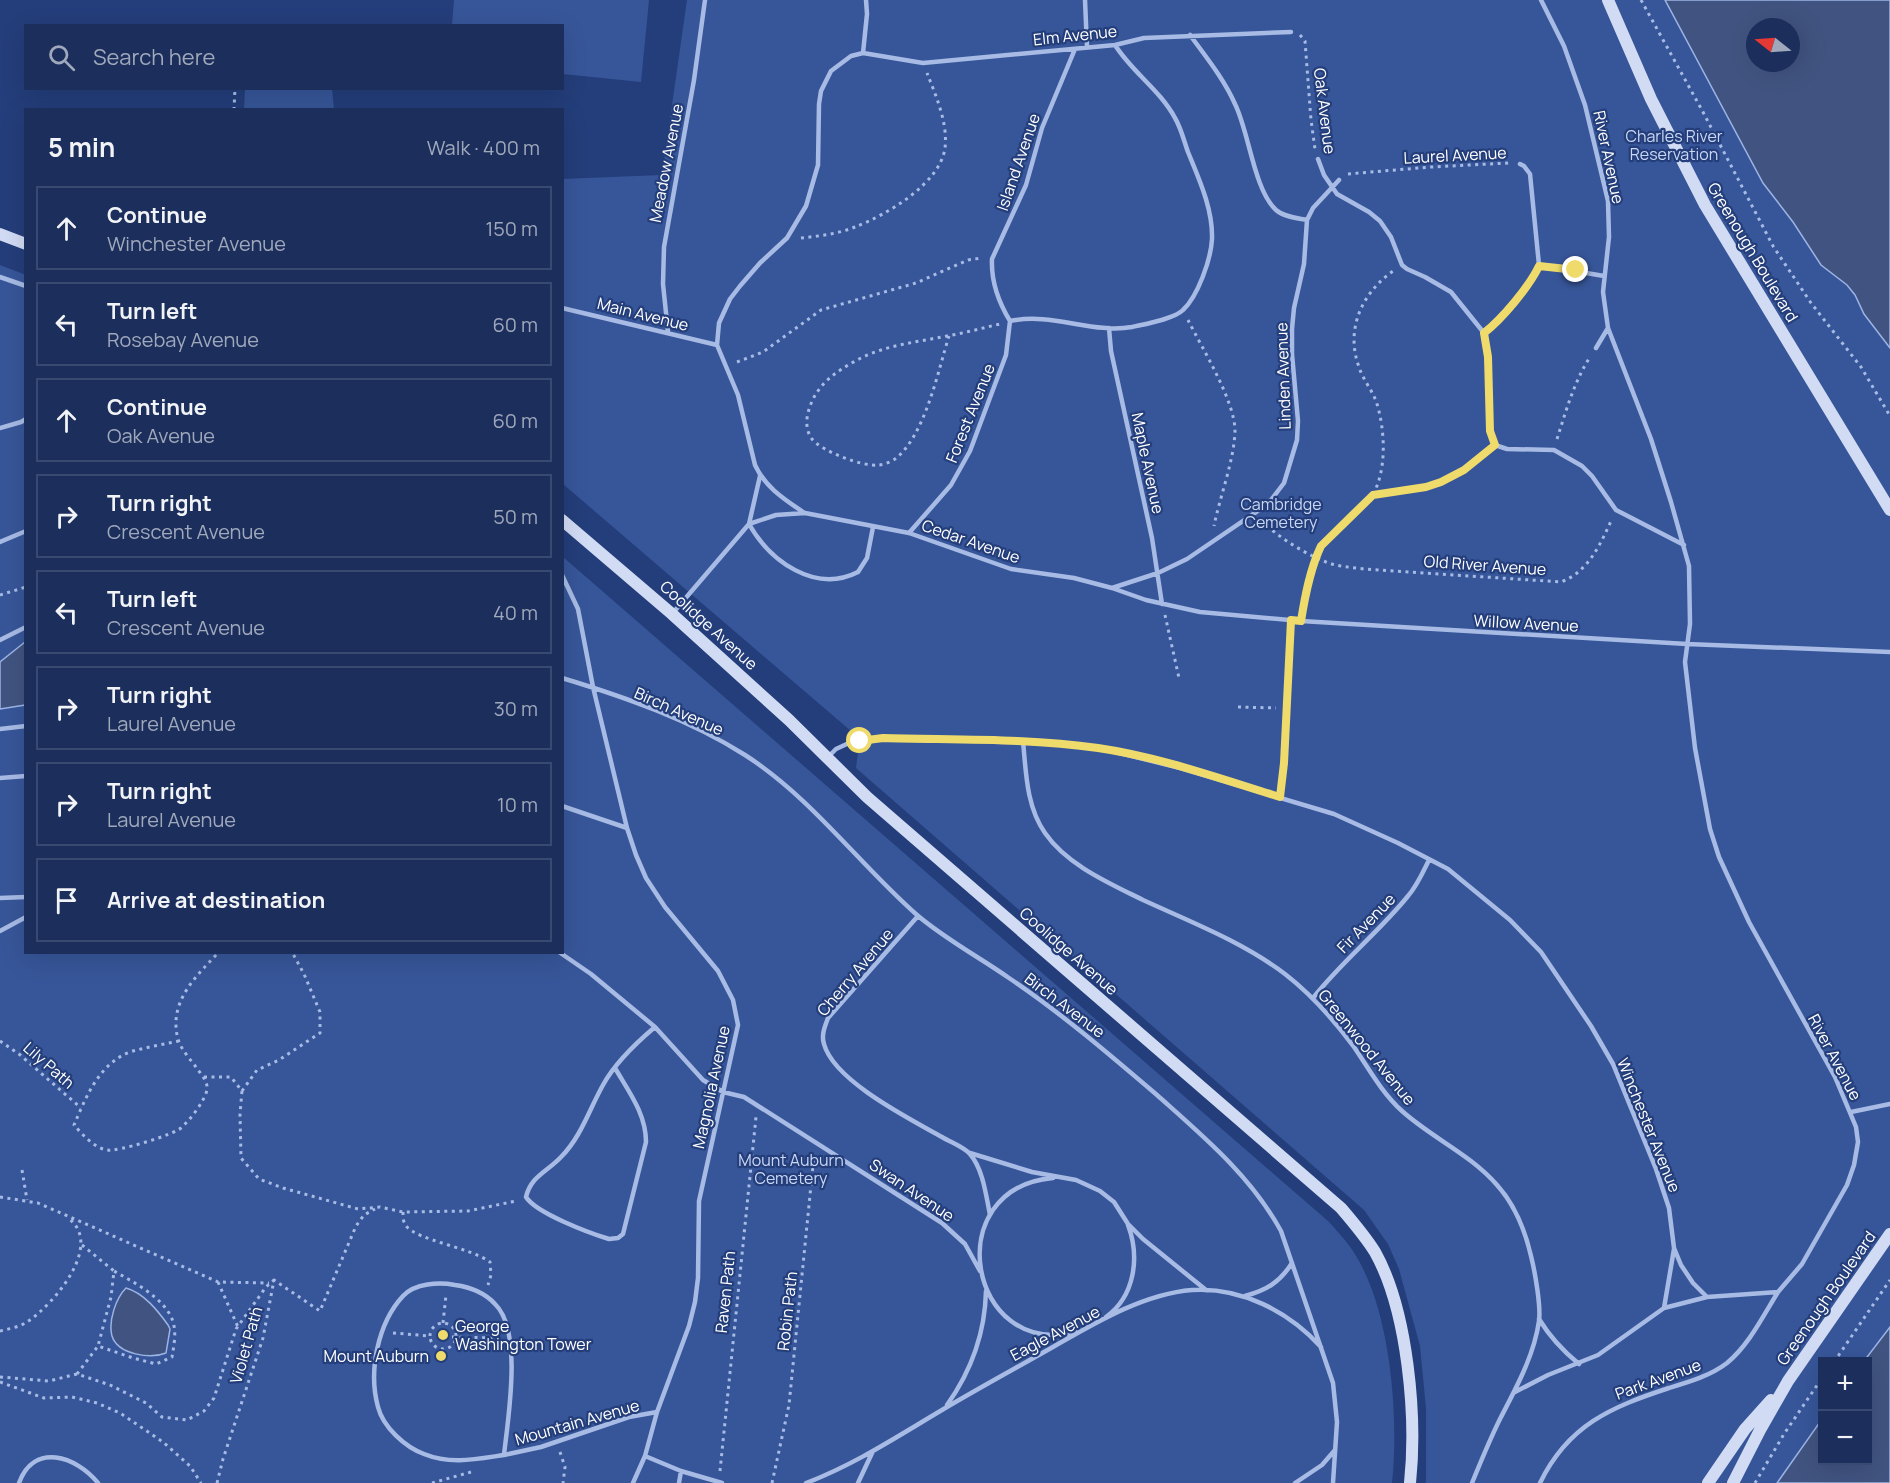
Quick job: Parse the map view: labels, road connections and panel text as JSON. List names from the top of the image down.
{
  "streets": {
    "street": ["Greenough Boulevard", "Coolidge Avenue"],
    "lane": [
      "Elm Avenue",
      "Oak Avenue",
      "Laurel Avenue",
      "River Avenue",
      "Island Avenue",
      "Meadow Avenue",
      "Main Avenue",
      "Linden Avenue",
      "Forest Avenue",
      "Maple Avenue",
      "Cedar Avenue",
      "Willow Avenue",
      "Birch Avenue",
      "Fir Avenue",
      "Cherry Avenue",
      "Greenwood Avenue",
      "Magnolia Avenue",
      "Winchester Avenue",
      "Swan Avenue",
      "Eagle Avenue",
      "Park Avenue",
      "Mountain Avenue"
    ],
    "path": [
      "Old River Avenue",
      "Lily Path",
      "Raven Path",
      "Robin Path",
      "Violet Path"
    ]
  },
  "crossings": [
    ["Elm Avenue", "Oak Avenue"],
    ["Elm Avenue", "Island Avenue"],
    ["River Avenue", "Willow Avenue"],
    ["River Avenue", "Park Avenue"],
    ["Meadow Avenue", "Main Avenue"],
    ["Linden Avenue", "Maple Avenue"],
    ["Linden Avenue", "Cedar Avenue"],
    ["Linden Avenue", "Old River Avenue"],
    ["Forest Avenue", "Cedar Avenue"],
    ["Maple Avenue", "Cedar Avenue"],
    ["Maple Avenue", "Willow Avenue"],
    ["Cedar Avenue", "Willow Avenue"],
    ["Coolidge Avenue", "Winchester Avenue"],
    ["Birch Avenue", "Cherry Avenue"],
    ["Birch Avenue", "Magnolia Avenue"],
    ["Birch Avenue", "Eagle Avenue"],
    ["Fir Avenue", "Greenwood Avenue"],
    ["Fir Avenue", "Winchester Avenue"],
    ["Cherry Avenue", "Swan Avenue"],
    ["Cherry Avenue", "Eagle Avenue"],
    ["Greenwood Avenue", "Winchester Avenue"],
    ["Magnolia Avenue", "Swan Avenue"],
    ["Magnolia Avenue", "Mountain Avenue"],
    ["Swan Avenue", "Raven Path"],
    ["Swan Avenue", "Robin Path"],
    ["Swan Avenue", "Eagle Avenue"]
  ],
  "parks": ["Charles River Reservation", "Cambridge Cemetery", "Mount Auburn Cemetery"],
  "places": ["George Washington Tower", "Mount Auburn"],
  "north": "left",
  "page": {
    "search": "Search here",
    "heading": ["5 min", "Walk · 400 m"],
    "list": [
      ["Continue", "Winchester Avenue", "150 m"],
      ["Turn left", "Rosebay Avenue", "60 m"],
      ["Continue", "Oak Avenue", "60 m"],
      ["Turn right", "Crescent Avenue", "50 m"],
      ["Turn left", "Crescent Avenue", "40 m"],
      ["Turn right", "Laurel Avenue", "30 m"],
      ["Turn right", "Laurel Avenue", "10 m"],
      "Arrive at destination"
    ],
    "map_buttons": ["+", "−"]
  }
}
